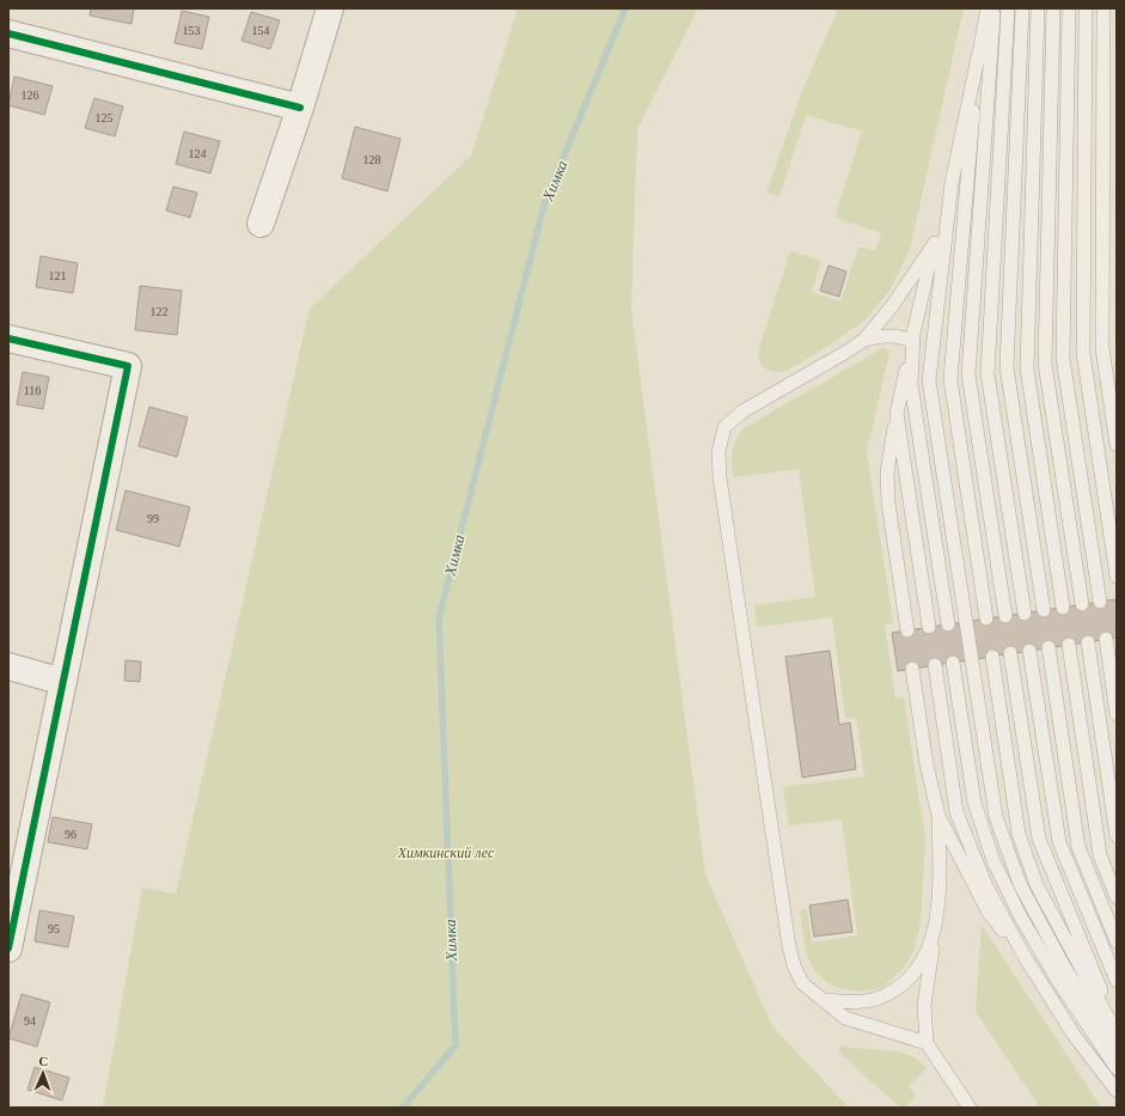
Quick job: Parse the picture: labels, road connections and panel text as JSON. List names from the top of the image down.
{
  "water": ["Химка"],
  "parks": ["Химкинский лес"],
  "house_numbers": [
    "153",
    "154",
    "126",
    "125",
    "124",
    "128",
    "121",
    "122",
    "116",
    "99",
    "96",
    "95",
    "94"
  ],
  "north": "top"
}
